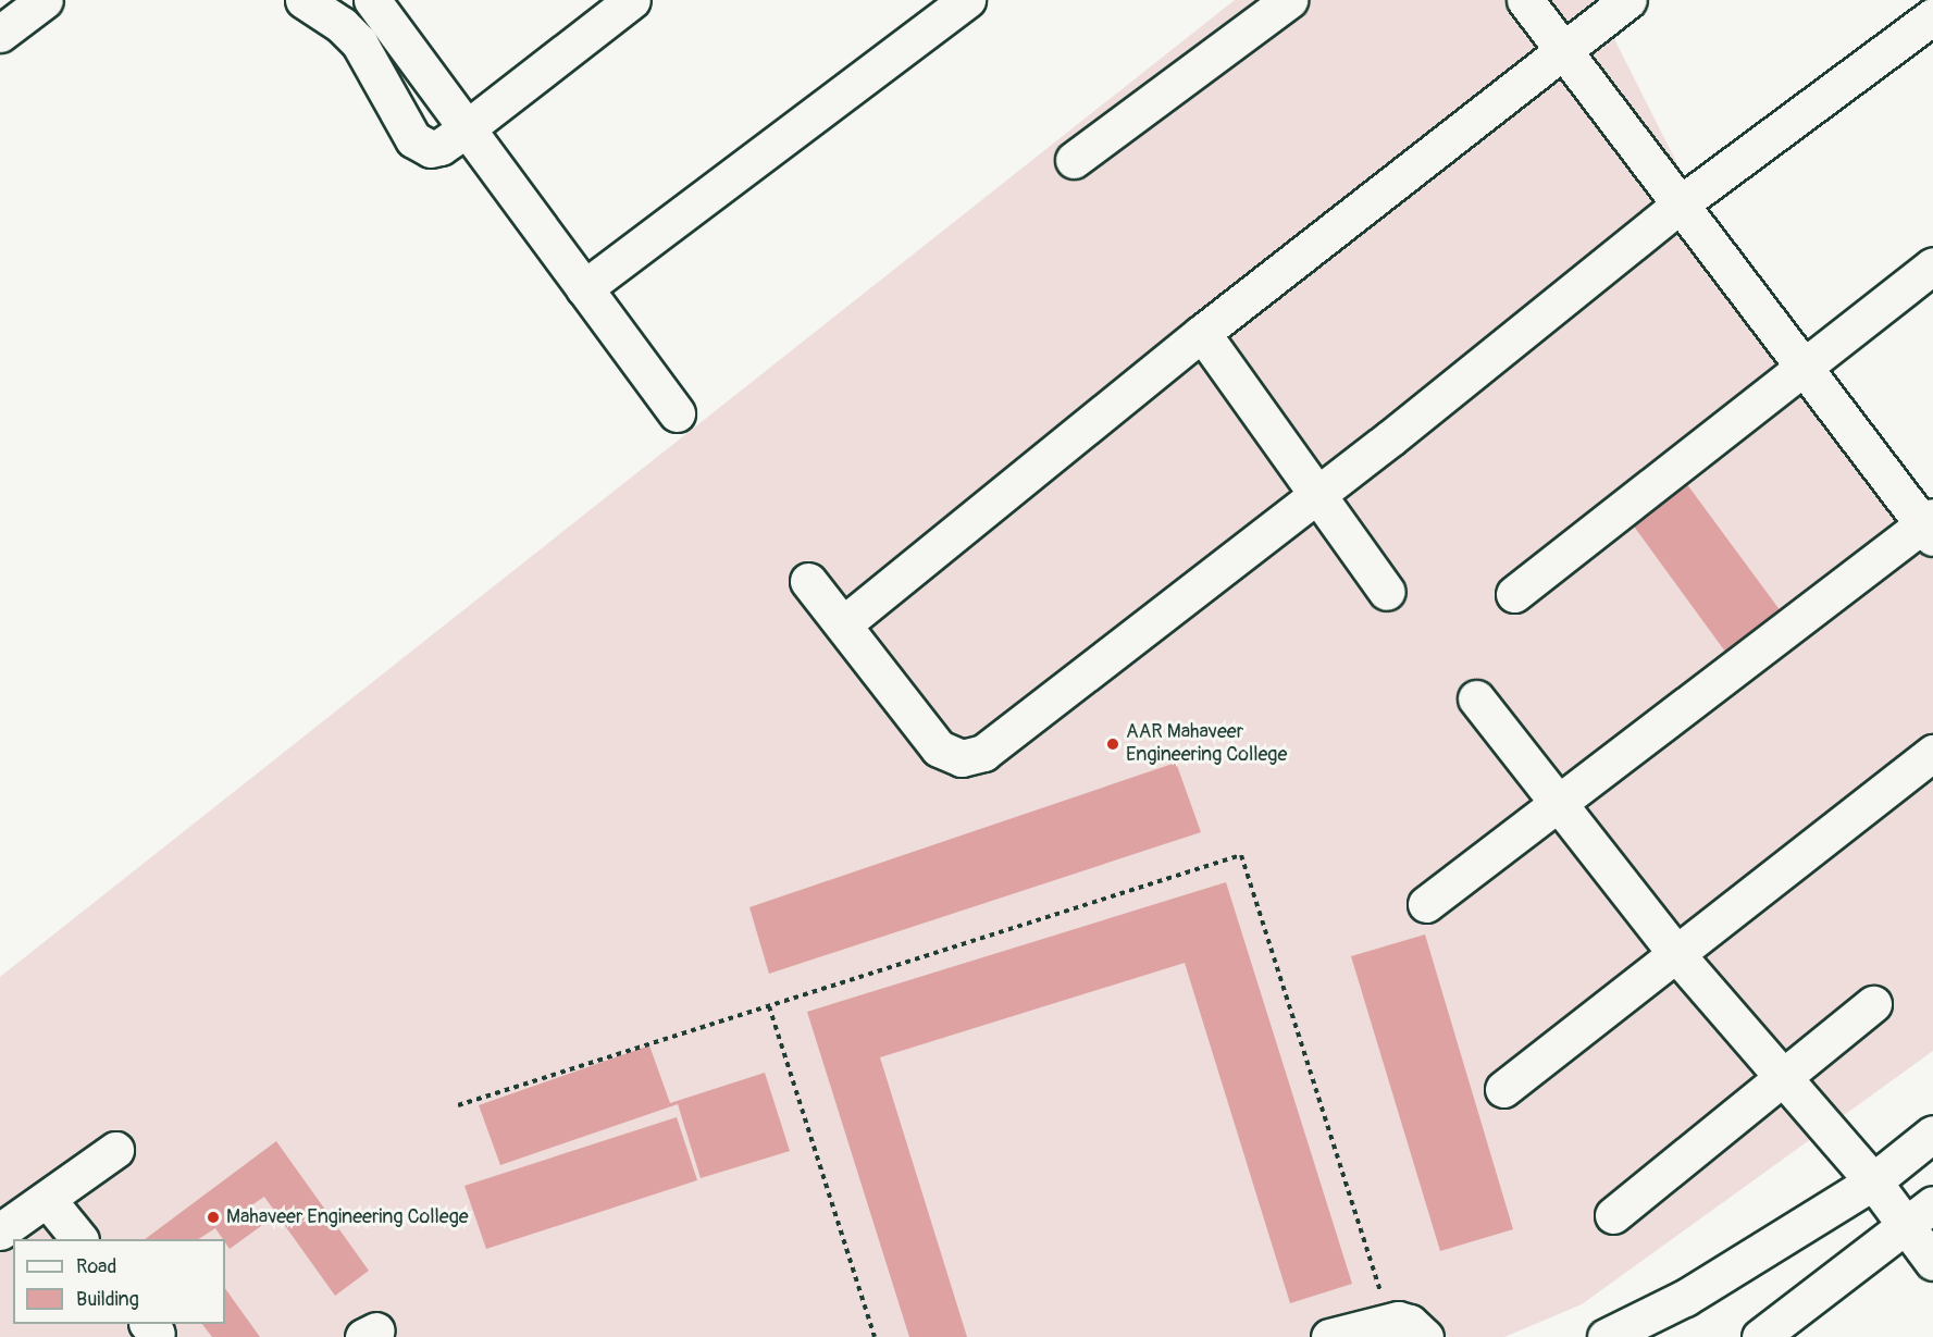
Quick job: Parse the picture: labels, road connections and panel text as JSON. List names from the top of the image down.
{
  "places": ["AAR Mahaveer Engineering College", "Mahaveer Engineering College"],
  "legend": ["Road", "Building"]
}
